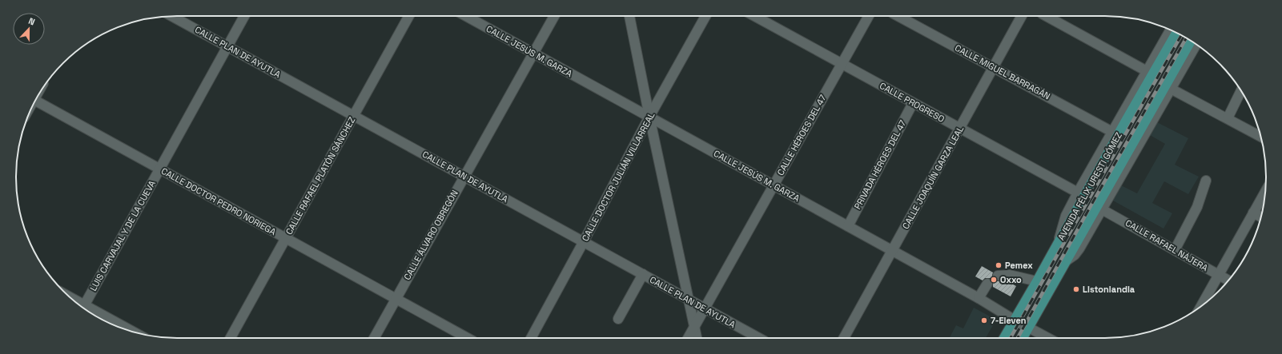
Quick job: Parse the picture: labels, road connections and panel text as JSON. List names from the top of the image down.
{
  "streets": {
    "main road": ["AVENIDA FÉLIX URESTI GÓMEZ"],
    "street": [
      "CALLE JESÚS M. GARZA",
      "CALLE PLAN DE AYUTLA",
      "CALLE MIGUEL BARRAGÁN",
      "CALLE PROGRESO",
      "CALLE HÉROES DEL 47",
      "PRIVADA HÉROES DEL 47",
      "CALLE RAFAEL PLATÓN SÁNCHEZ",
      "CALLE DOCTOR JULIÁN VILLARREAL",
      "CALLE JOAQUÍN GARZA LEAL",
      "CALLE DOCTOR PEDRO NORIEGA",
      "CALLE ÁLVARO OBREGÓN",
      "LUIS CARVAJAL Y DE LA CUEVA",
      "CALLE RAFAEL NÁJERA"
    ]
  },
  "crossings": [
    ["CALLE JESÚS M. GARZA", "CALLE HÉROES DEL 47"],
    ["CALLE JESÚS M. GARZA", "PRIVADA HÉROES DEL 47"],
    ["CALLE JESÚS M. GARZA", "CALLE DOCTOR JULIÁN VILLARREAL"],
    ["CALLE JESÚS M. GARZA", "CALLE JOAQUÍN GARZA LEAL"],
    ["CALLE JESÚS M. GARZA", "AVENIDA FÉLIX URESTI GÓMEZ"],
    ["CALLE JESÚS M. GARZA", "CALLE ÁLVARO OBREGÓN"],
    ["CALLE PLAN DE AYUTLA", "CALLE HÉROES DEL 47"],
    ["CALLE PLAN DE AYUTLA", "CALLE RAFAEL PLATÓN SÁNCHEZ"],
    ["CALLE PLAN DE AYUTLA", "CALLE DOCTOR JULIÁN VILLARREAL"],
    ["CALLE PLAN DE AYUTLA", "CALLE ÁLVARO OBREGÓN"],
    ["CALLE PLAN DE AYUTLA", "LUIS CARVAJAL Y DE LA CUEVA"],
    ["CALLE MIGUEL BARRAGÁN", "CALLE JOAQUÍN GARZA LEAL"],
    ["CALLE PROGRESO", "CALLE HÉROES DEL 47"],
    ["CALLE PROGRESO", "PRIVADA HÉROES DEL 47"],
    ["CALLE PROGRESO", "CALLE JOAQUÍN GARZA LEAL"],
    ["CALLE RAFAEL PLATÓN SÁNCHEZ", "CALLE DOCTOR PEDRO NORIEGA"],
    ["CALLE DOCTOR PEDRO NORIEGA", "CALLE ÁLVARO OBREGÓN"],
    ["CALLE DOCTOR PEDRO NORIEGA", "LUIS CARVAJAL Y DE LA CUEVA"]
  ],
  "places": [
    "Pemex",
    "Oxxo",
    "Listonlandia",
    "7-Eleven"
  ],
  "north": "top"
}
